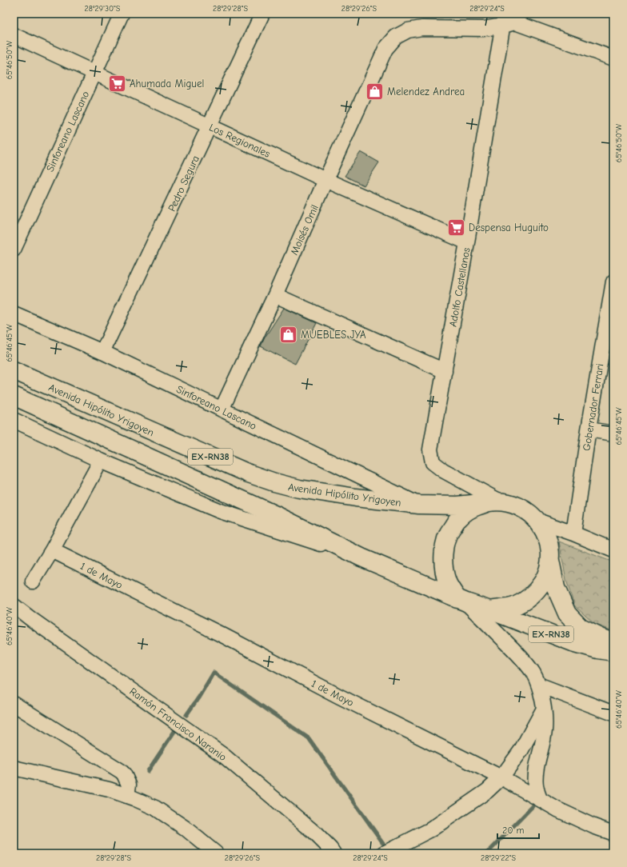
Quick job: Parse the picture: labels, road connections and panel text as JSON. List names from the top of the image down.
{
  "streets": {
    "main road": ["Avenida Hipólito Yrigoyen", "EX-RN38"],
    "street": [
      "Sinforeano Lascano",
      "Los Regionales",
      "Pedro Segura",
      "Moisés Omil",
      "Adolfo Castellanos",
      "Gobernador Ferrari",
      "1 de Mayo",
      "Ramón Francisco Naranio"
    ]
  },
  "crossings": [
    ["Sinforeano Lascano", "Los Regionales"],
    ["Sinforeano Lascano", "Pedro Segura"],
    ["Sinforeano Lascano", "Moisés Omil"],
    ["Sinforeano Lascano", "Avenida Hipólito Yrigoyen"],
    ["Los Regionales", "Pedro Segura"],
    ["Los Regionales", "Moisés Omil"],
    ["Los Regionales", "Adolfo Castellanos"],
    ["Moisés Omil", "Adolfo Castellanos"],
    ["Adolfo Castellanos", "Avenida Hipólito Yrigoyen"],
    ["Adolfo Castellanos", "EX-RN38"],
    ["Avenida Hipólito Yrigoyen", "EX-RN38"]
  ],
  "places": {
    "supermarket": ["Ahumada Miguel", "Despensa Huguito"],
    "shop": ["Melendez Andrea", "MUEBLES JYA"]
  },
  "scale_bar": "20 m",
  "coordinates": [
    "28°29'30\"S",
    "28°29'28\"S",
    "28°29'26\"S",
    "28°29'24\"S",
    "65°46'50\"W",
    "65°46'45\"W",
    "65°46'40\"W",
    "28°29'22\"S"
  ]
}
